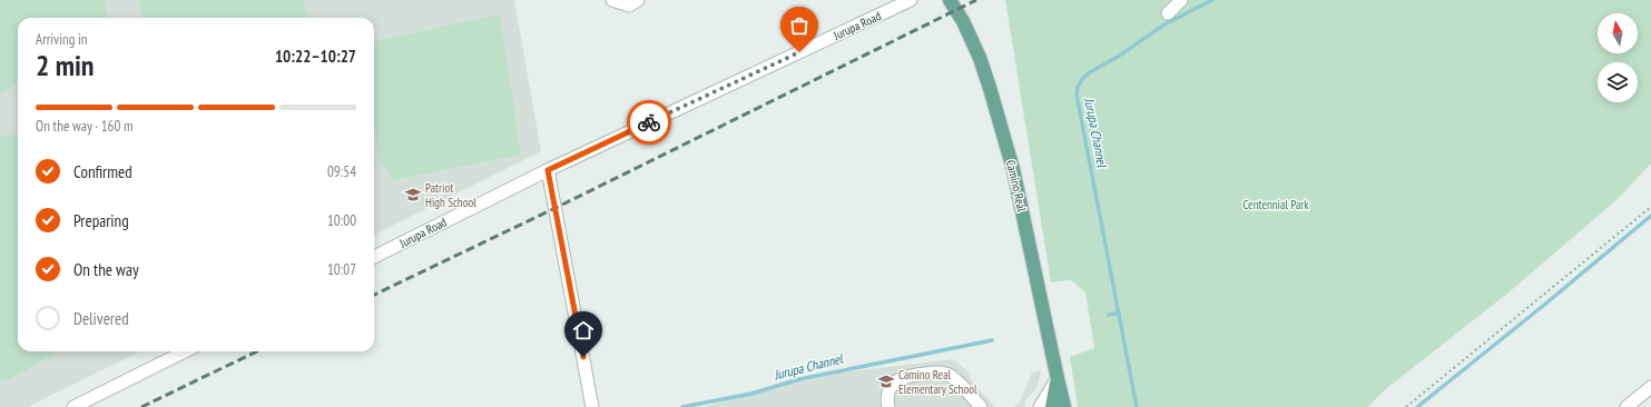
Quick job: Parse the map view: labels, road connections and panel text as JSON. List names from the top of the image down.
{
  "streets": {
    "main road": ["Camino Real"],
    "street": ["Jurupa Road"]
  },
  "water": ["Jurupa Channel"],
  "parks": ["Centennial Park"],
  "places": {
    "school or university": ["Patriot High School", "Camino Real Elementary School"]
  },
  "north": "top",
  "page": {
    "heading": ["2 min", "Arriving in", "10:22–10:27"],
    "bar": "On the way · 160 m",
    "list": [
      ["Confirmed", "09:54"],
      ["Preparing", "10:00"],
      ["On the way", "10:07"],
      "Delivered"
    ]
  }
}
